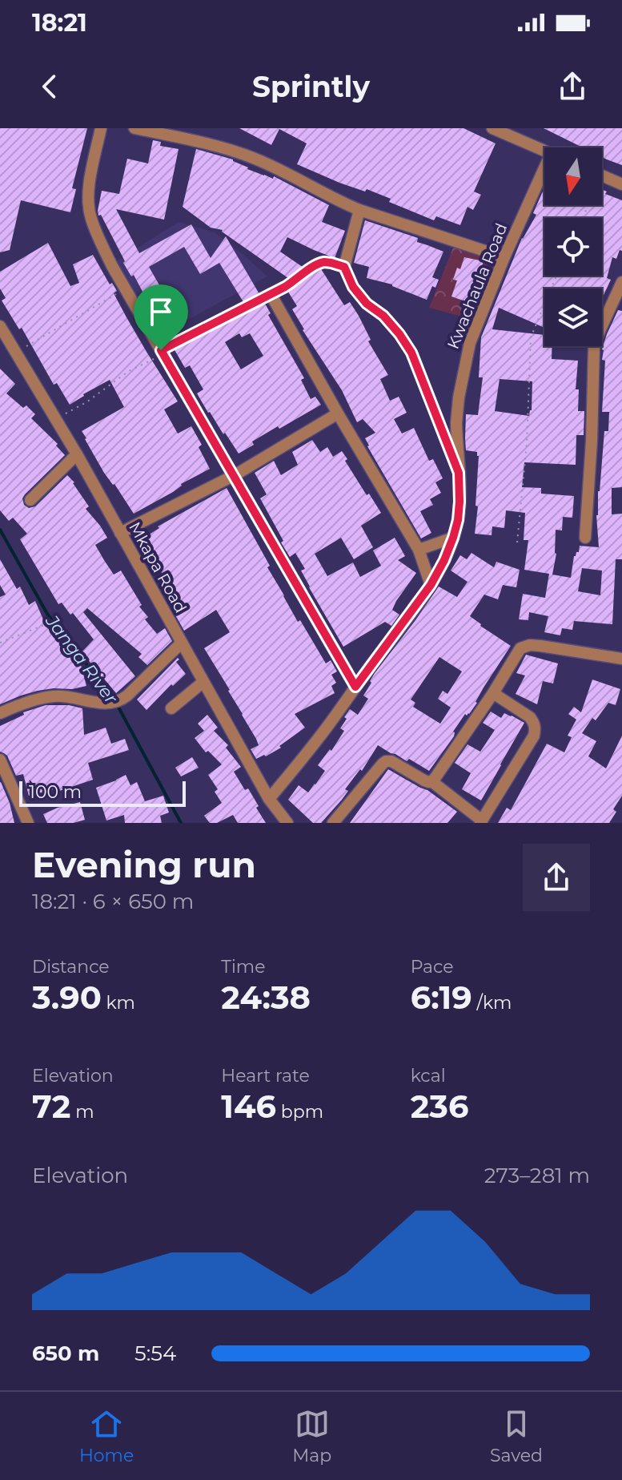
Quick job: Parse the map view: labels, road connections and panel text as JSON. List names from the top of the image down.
{
  "streets": {
    "street": ["Kwachaula Road", "Mkapa Road"]
  },
  "crossings": [
    ["Kwachaula Road", "Mkapa Road"]
  ],
  "water": ["Janga River"],
  "scale_bar": "100 m",
  "north": "bottom",
  "page": {
    "status": "18:21",
    "header": "Sprintly",
    "scale": "100 m",
    "heading": ["Evening run", "18:21 · 6 × 650 m"],
    "stats": [
      ["Distance", "3.90 km"],
      ["Time", "24:38"],
      ["Pace", "6:19 /km"],
      ["Elevation", "72 m"],
      ["Heart rate", "146 bpm"],
      ["kcal", "236"]
    ],
    "chart": ["Elevation", "273–281 m"],
    "list": [
      {
        "name": "650 m",
        "note": "5:54"
      }
    ],
    "tabs": ["Home", "Map", "Saved"]
  }
}
